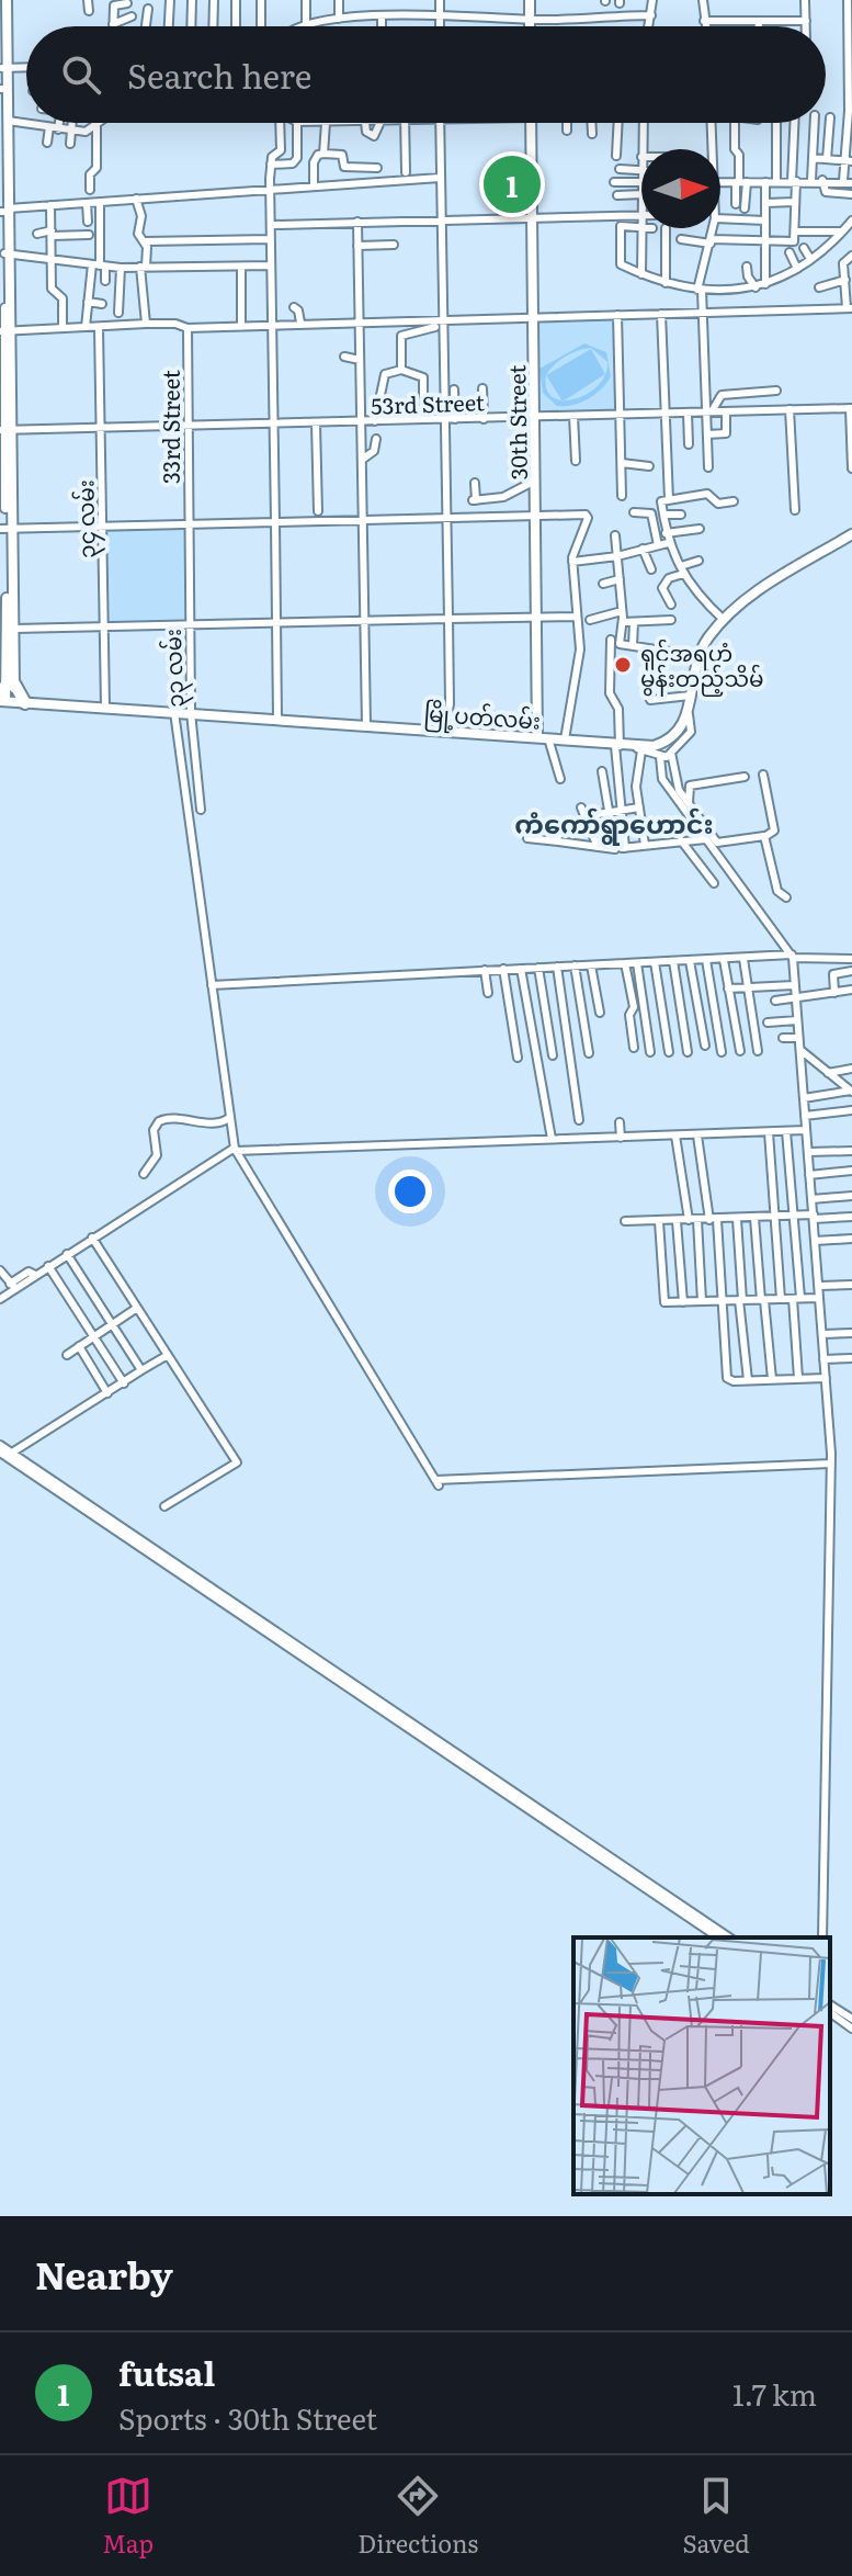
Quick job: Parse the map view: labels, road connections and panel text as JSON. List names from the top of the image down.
{
  "streets": {
    "main road": ["30th Street", "မြို့ပတ်လမ်း"],
    "street": [
      "53rd Street",
      "33rd Street",
      "၃၄ လမ်း",
      "၃၃ လမ်း"
    ]
  },
  "crossings": [
    ["53rd Street", "30th Street"],
    ["53rd Street", "33rd Street"],
    ["53rd Street", "၃၄ လမ်း"],
    ["30th Street", "မြို့ပတ်လမ်း"],
    ["33rd Street", "၃၃ လမ်း"],
    ["၃၄ လမ်း", "မြို့ပတ်လမ်း"],
    ["၃၃ လမ်း", "မြို့ပတ်လမ်း"]
  ],
  "districts": ["ကံကော်ရွာဟောင်း"],
  "places": ["ရှင်အရဟံ မွန်းတည့်သိမ်"],
  "north": "right",
  "page": {
    "search": "Search here",
    "pins": "1",
    "heading": "Nearby",
    "list": [
      {
        "mark": "1",
        "name": "futsal",
        "note": "Sports · 30th Street",
        "value": "1.7 km"
      }
    ],
    "nav": ["Map", "Directions", "Saved"]
  }
}
